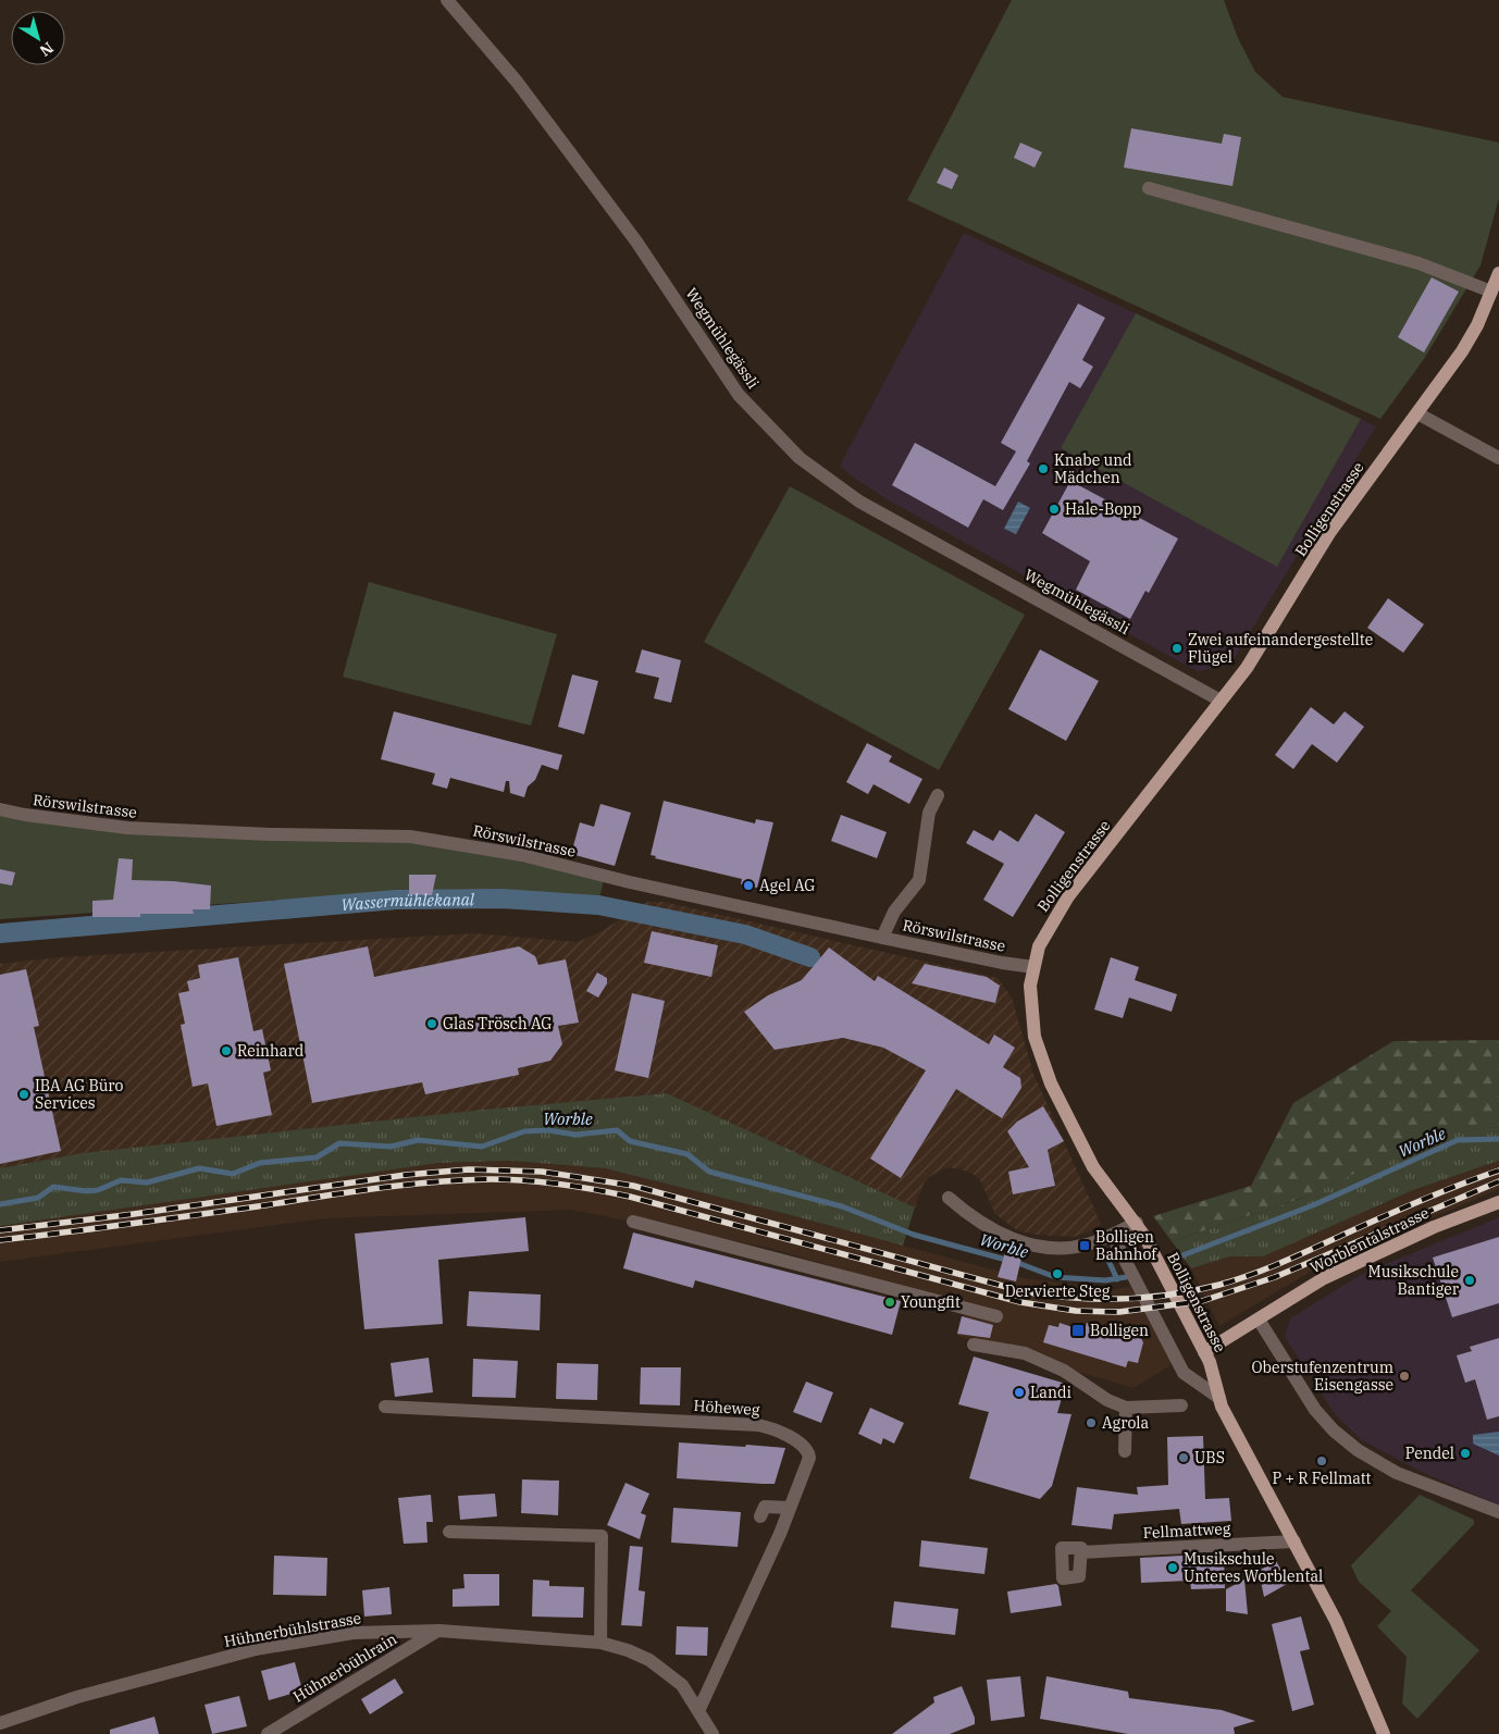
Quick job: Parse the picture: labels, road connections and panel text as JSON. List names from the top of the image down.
{
  "streets": {
    "main road": ["Bolligenstrasse", "Worblentalstrasse"],
    "street": [
      "Wegmühlegässli",
      "Rörswilstrasse",
      "Höheweg",
      "Fellmattweg",
      "Hühnerbühlstrasse",
      "Hühnerbühlrain"
    ]
  },
  "crossings": [
    ["Wegmühlegässli", "Bolligenstrasse"],
    ["Bolligenstrasse", "Rörswilstrasse"],
    ["Bolligenstrasse", "Worblentalstrasse"],
    ["Bolligenstrasse", "Fellmattweg"],
    ["Höheweg", "Hühnerbühlstrasse"],
    ["Hühnerbühlstrasse", "Hühnerbühlrain"]
  ],
  "water": ["Wassermühlekanal", "Worble"],
  "places": {
    "other": [
      "Knabe und Mädchen",
      "Hale-Bopp",
      "Zwei aufeinandergestellte Flügel",
      "Agel AG",
      "Glas Trösch AG",
      "Reinhard",
      "IBA AG Büro Services",
      "Der vierte Steg",
      "Musikschule Bantiger",
      "Youngfit",
      "Oberstufenzentrum Eisengasse",
      "Landi",
      "Agrola",
      "Pendel",
      "UBS",
      "P + R Fellmatt",
      "Musikschule Unteres Worblental"
    ],
    "transit": ["Bolligen Bahnhof", "Bolligen"]
  },
  "north": "bottom right"
}
